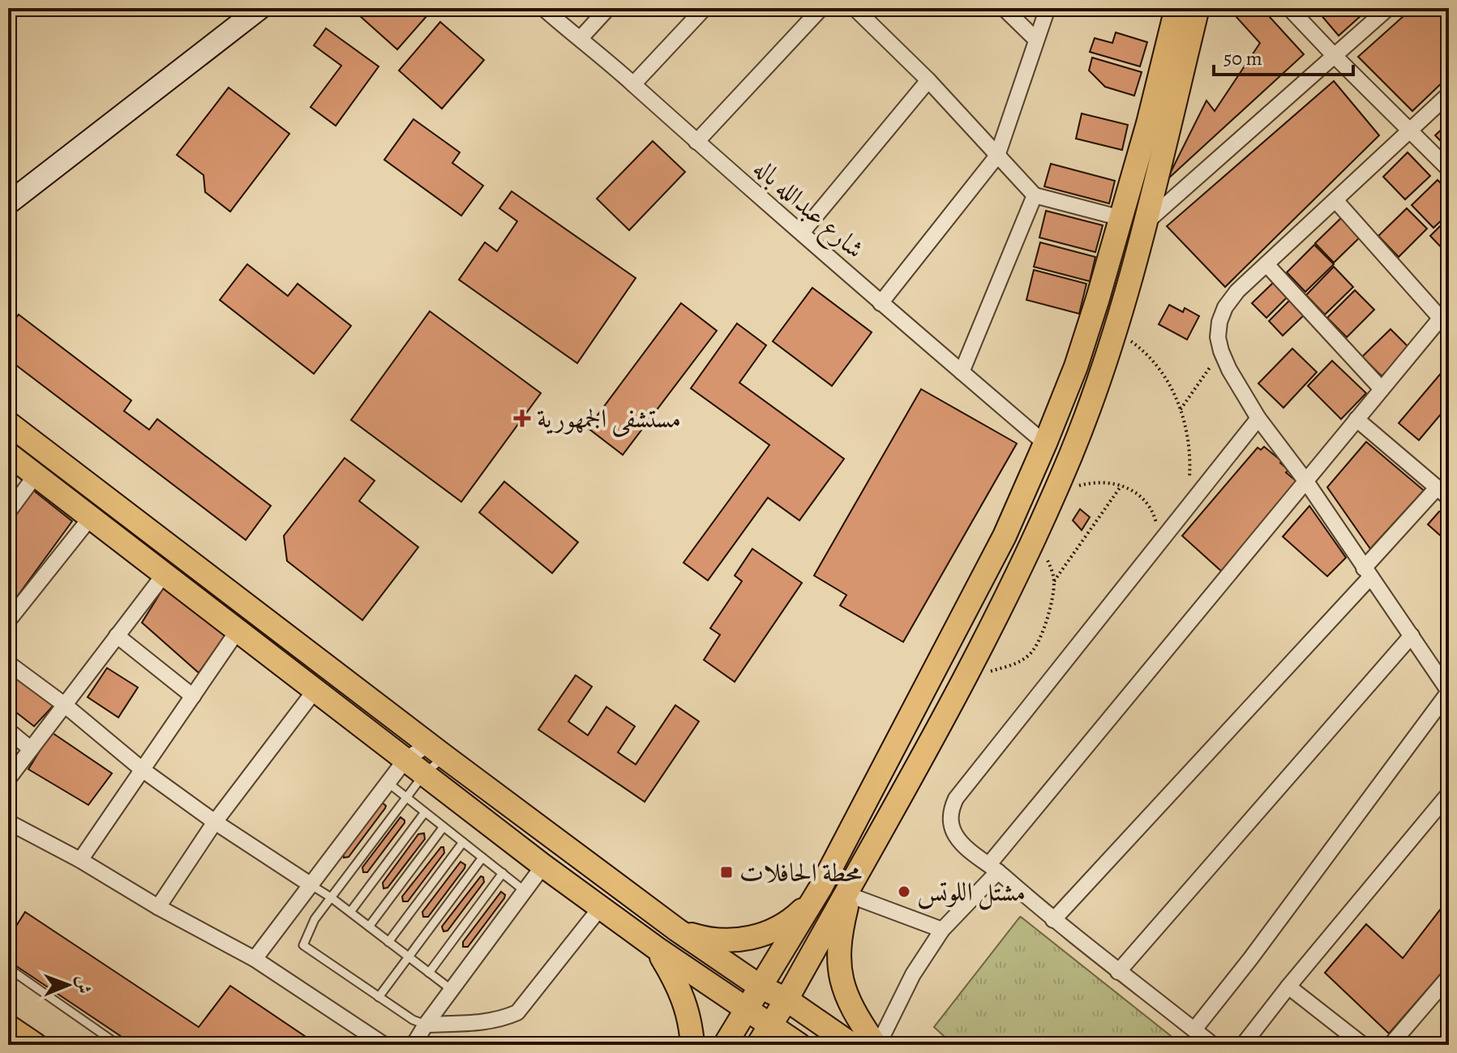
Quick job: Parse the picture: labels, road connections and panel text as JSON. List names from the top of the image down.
{
  "streets": {
    "street": ["شارع عبدالله باله"]
  },
  "places": {
    "health": ["مستشفى الجمهورية"],
    "transit": ["محطة الحافلات"],
    "other": ["مشتل اللوتس"]
  },
  "scale_bar": "50 m",
  "north": "right"
}
